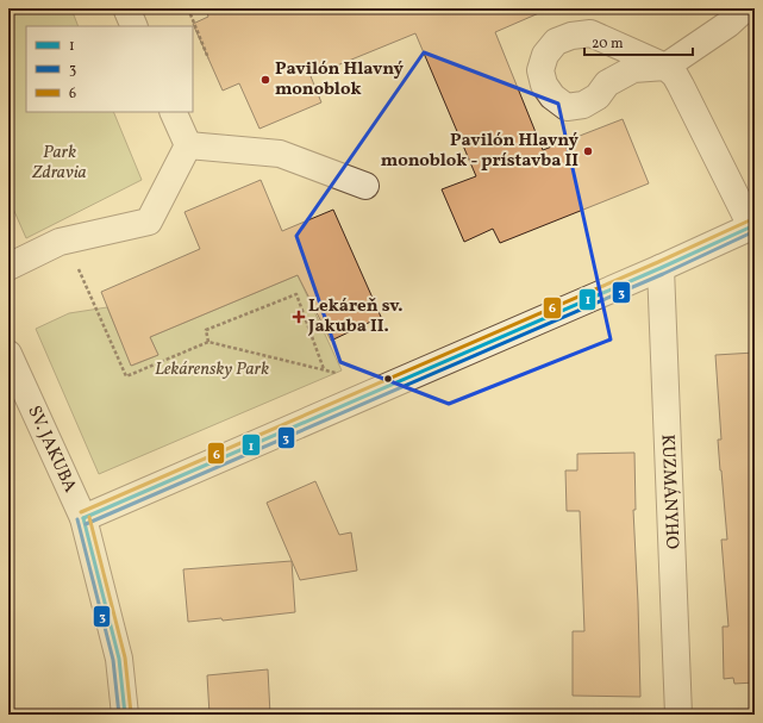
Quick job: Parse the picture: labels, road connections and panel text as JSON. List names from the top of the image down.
{
  "streets": {
    "street": ["SV. JAKUBA", "KUZMÁNYHO"]
  },
  "parks": ["Park Zdravia", "Lekárensky Park"],
  "places": {
    "other": ["Pavilón Hlavný monoblok", "Pavilón Hlavný monoblok - prístavba II"],
    "health": ["Lekáreň sv. Jakuba II."]
  },
  "lines": ["transit line 6", "transit line 1", "transit line 3"],
  "legend": ["1", "3", "6"],
  "scale_bar": "20 m"
}
